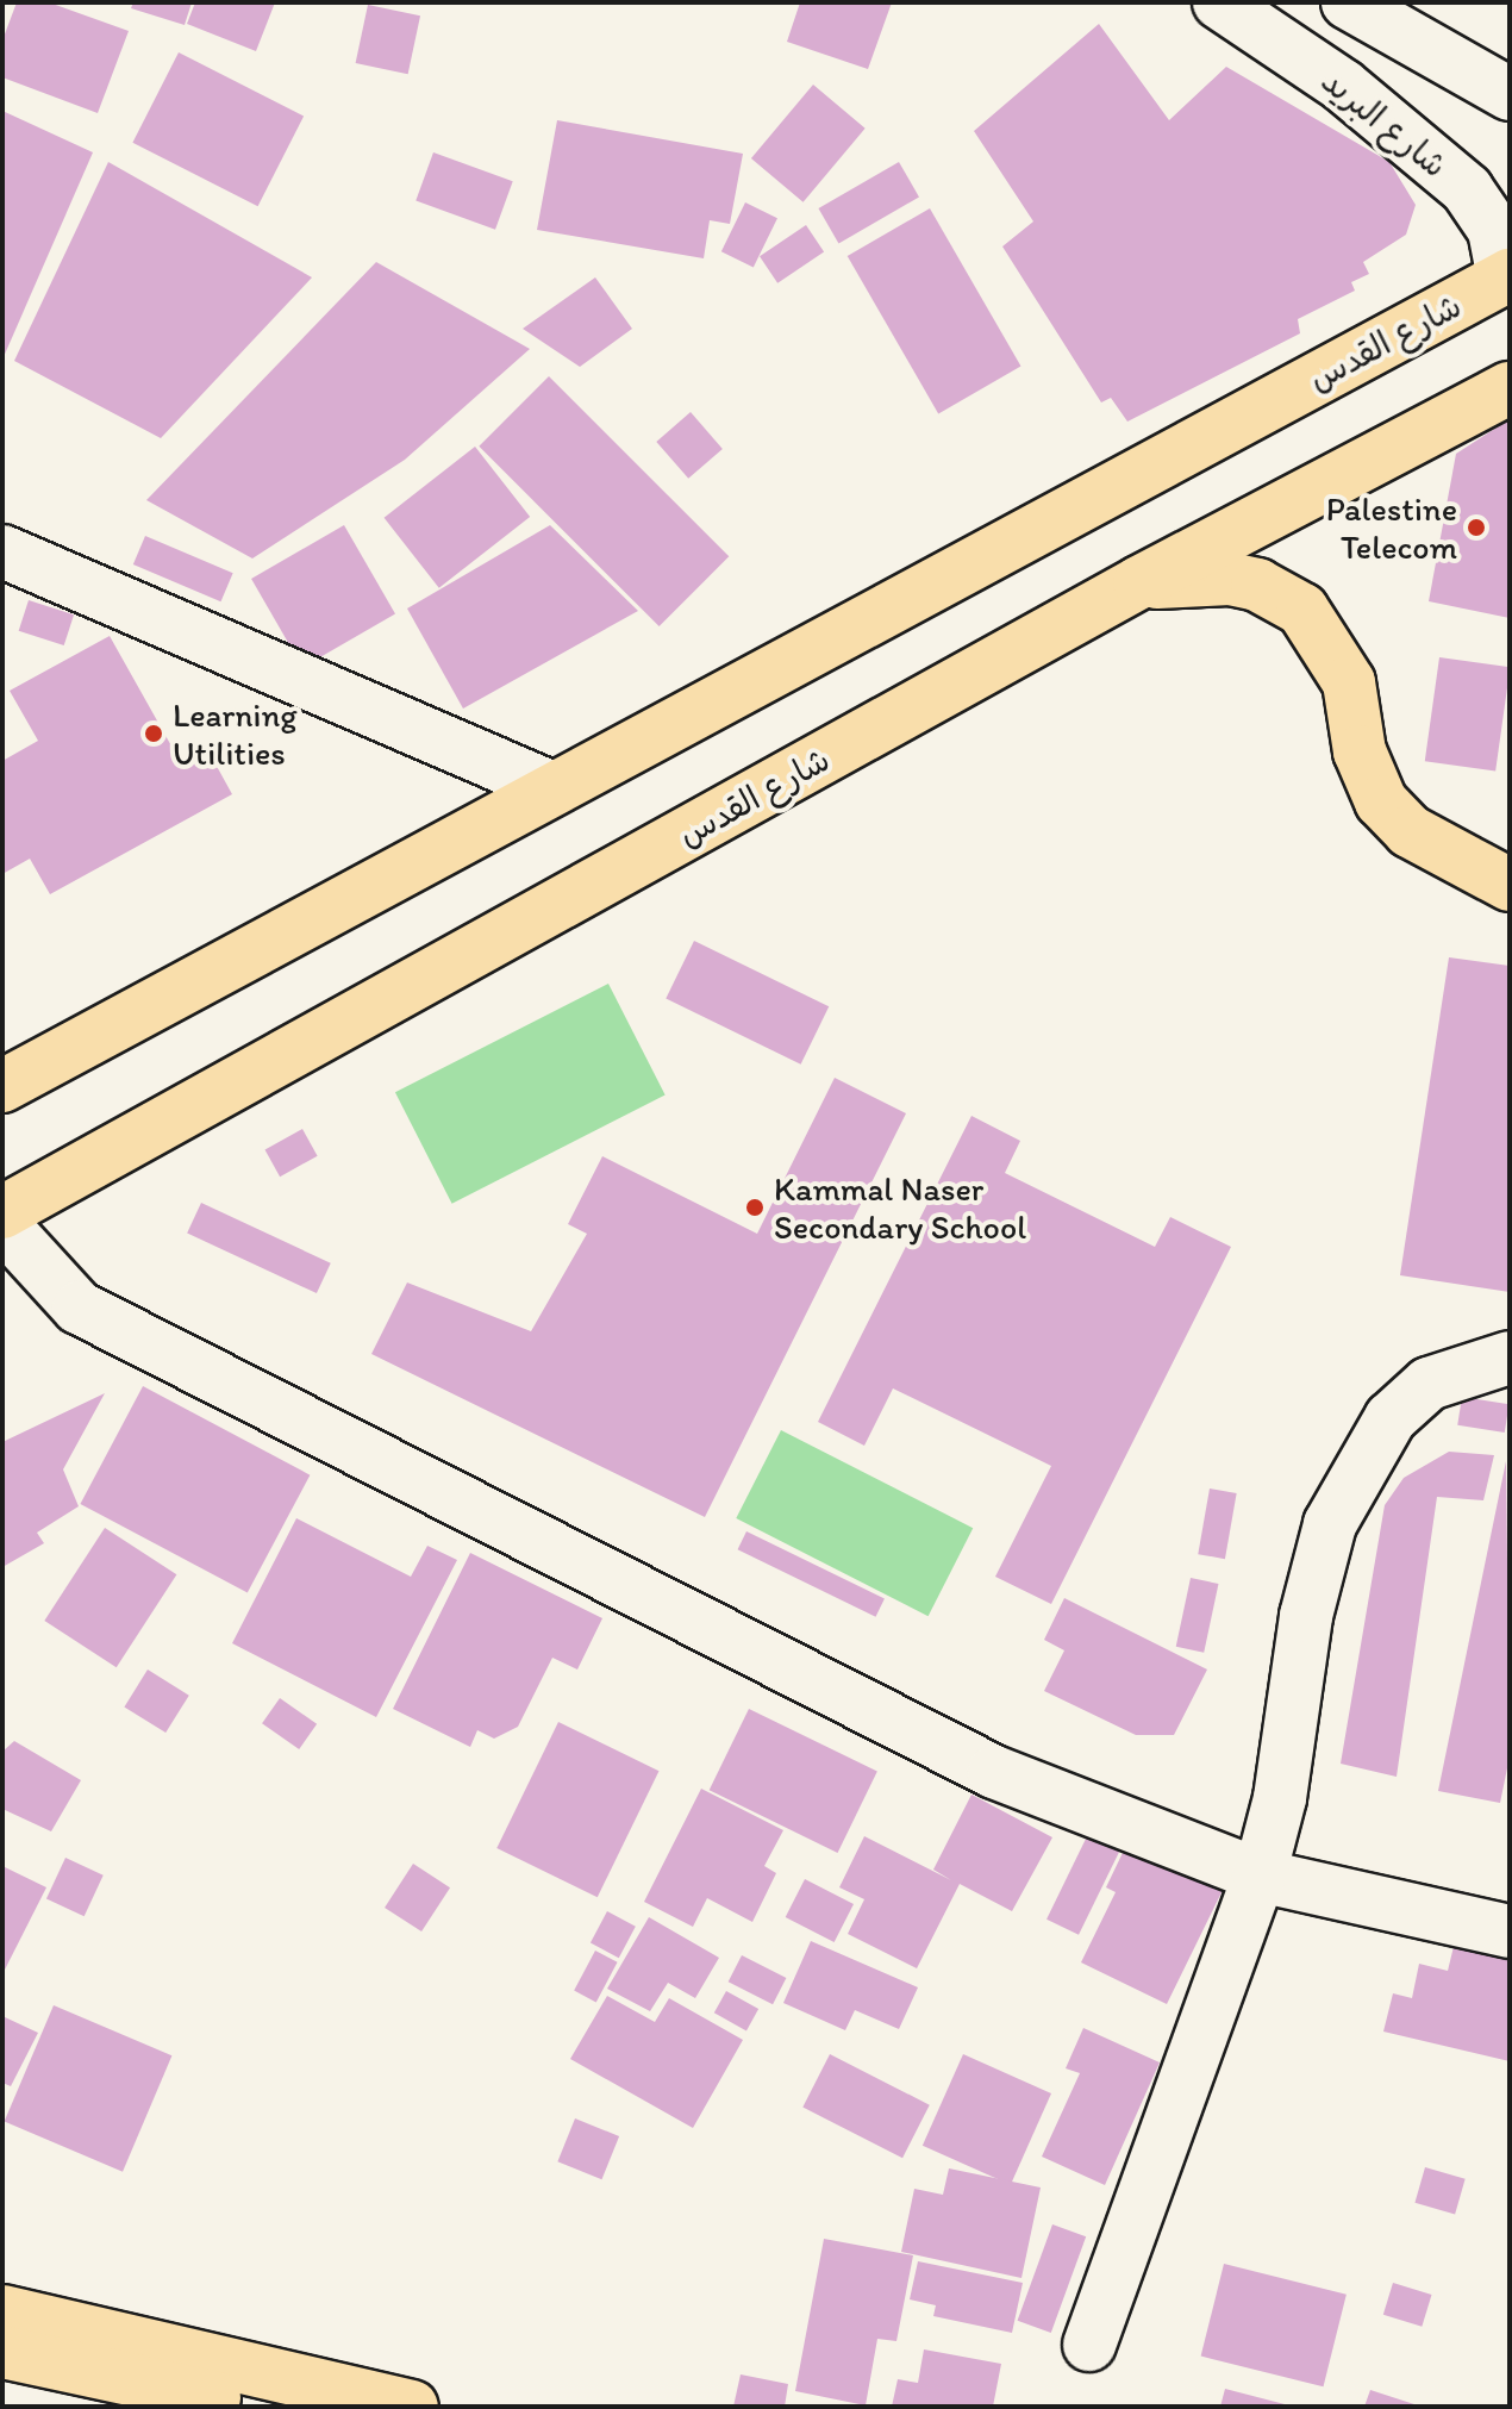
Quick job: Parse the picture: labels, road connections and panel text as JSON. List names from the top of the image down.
{
  "streets": {
    "main road": ["شارع القدس"],
    "street": ["شارع البريد"]
  },
  "crossings": [
    ["شارع البريد", "شارع القدس"]
  ],
  "places": ["Palestine Telecom", "Learning Utilities", "Kammal Naser Secondary School"]
}
